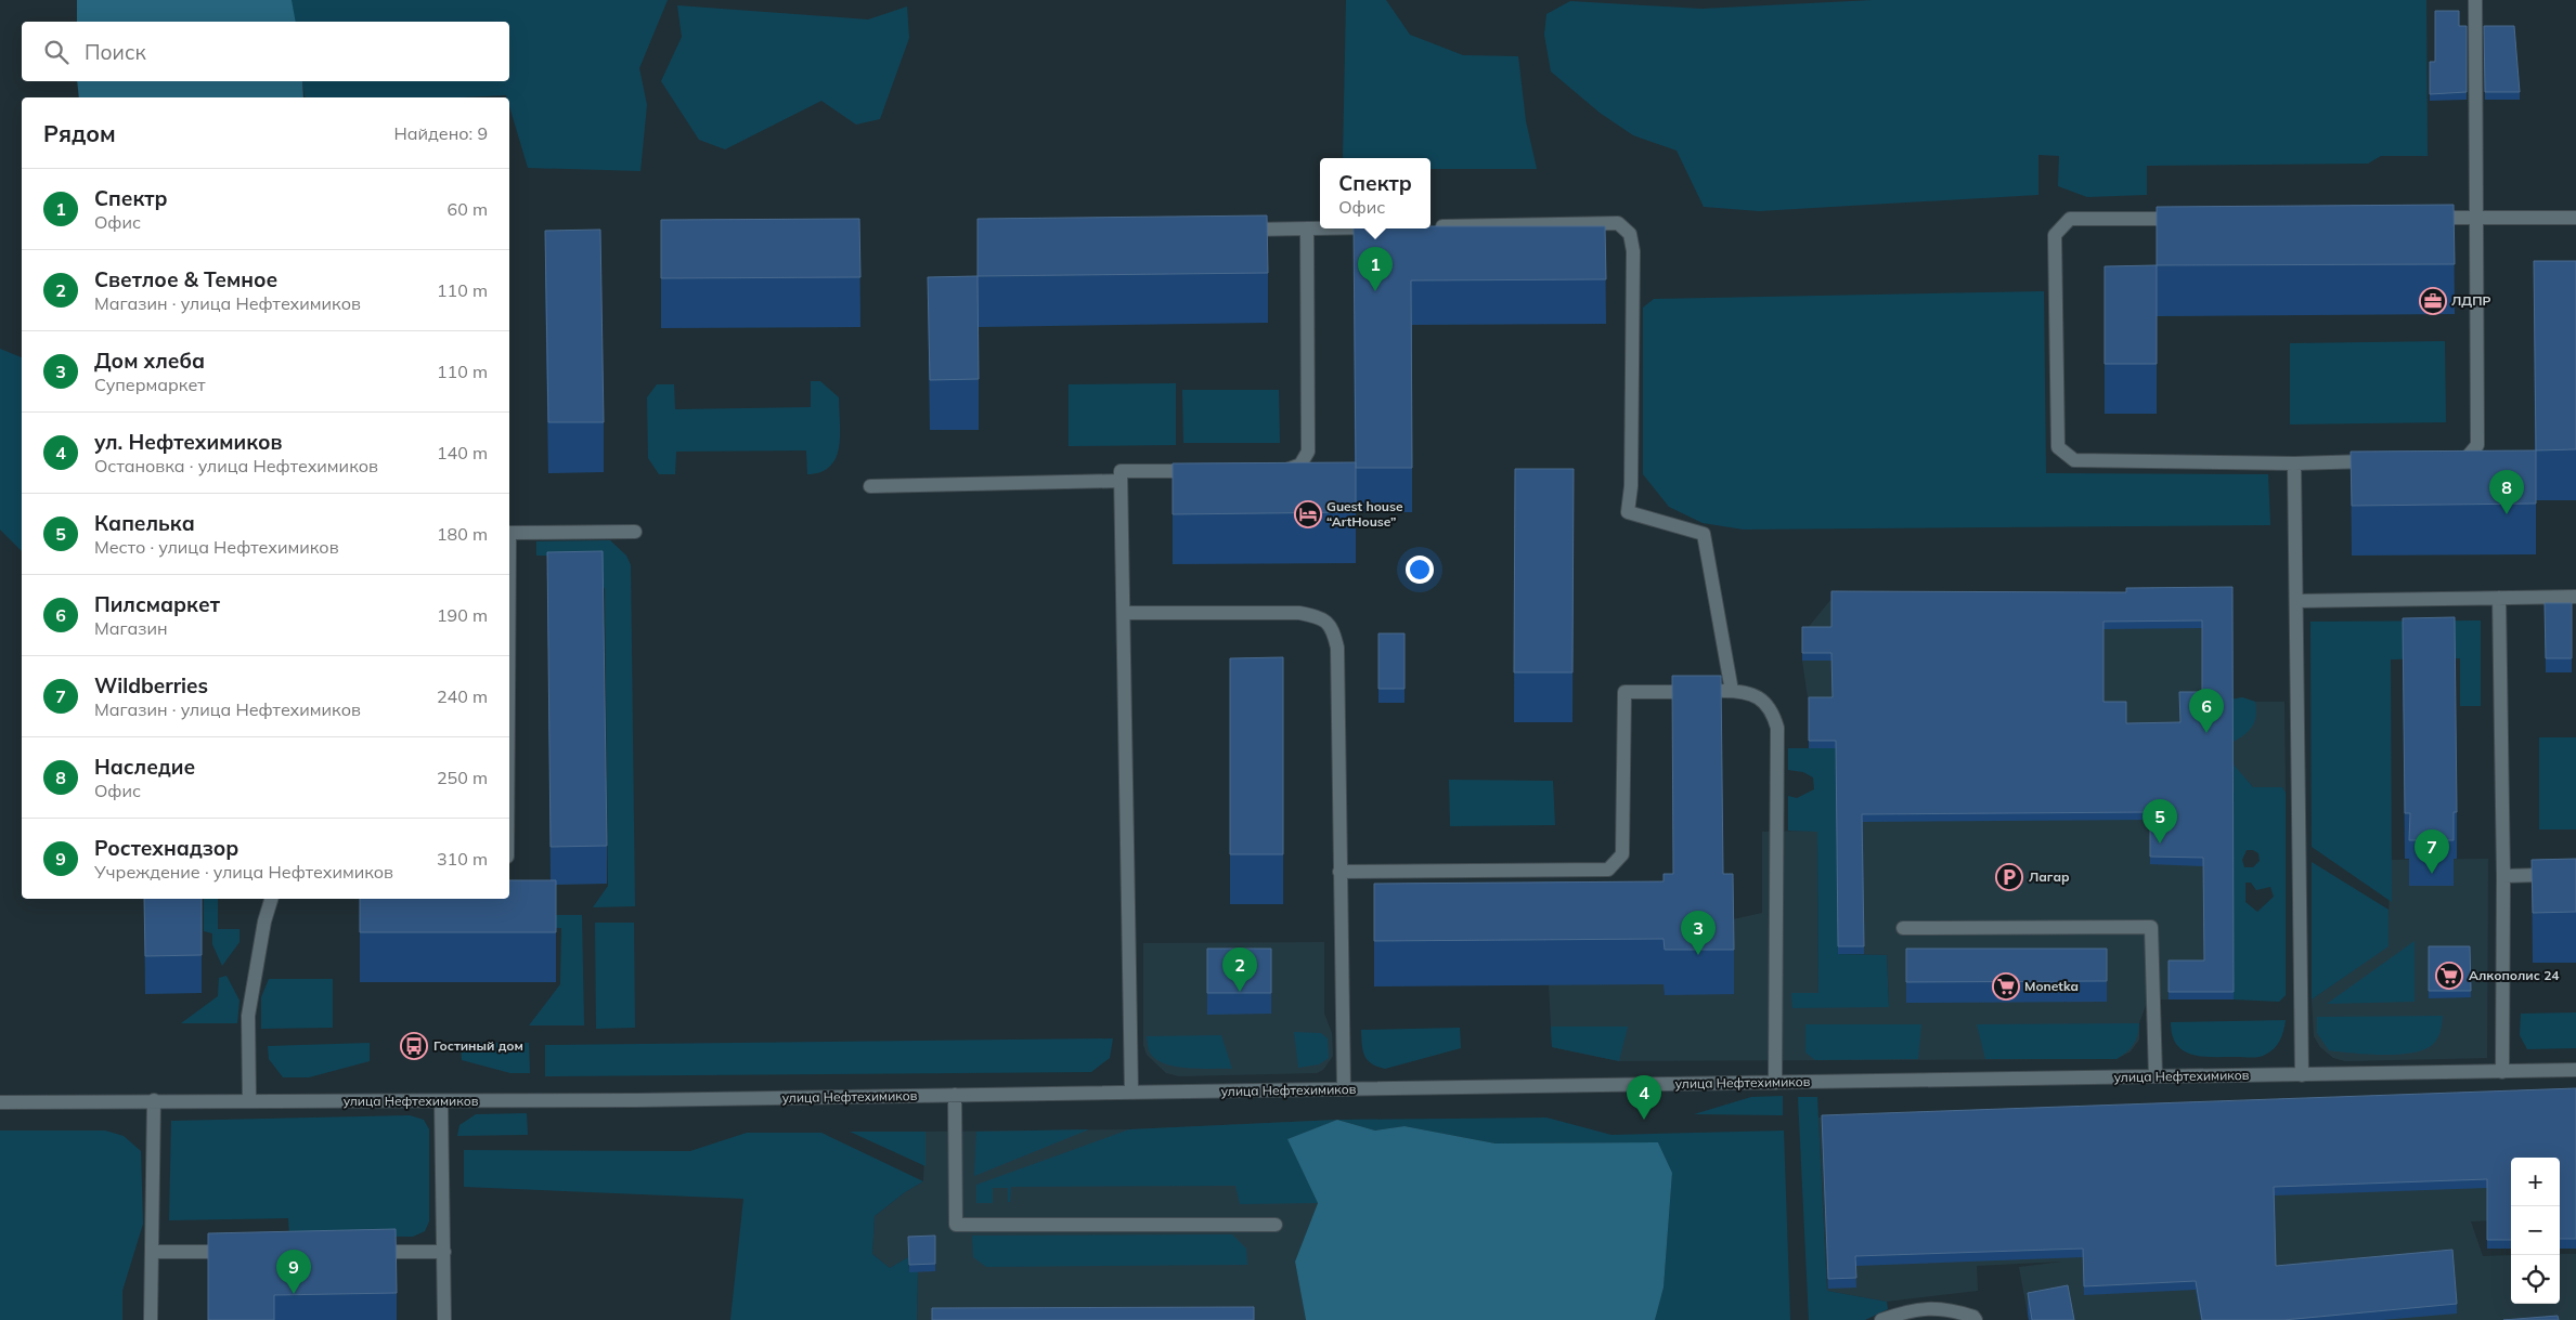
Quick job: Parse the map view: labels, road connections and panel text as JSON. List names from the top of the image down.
{
  "streets": {
    "street": ["улица Нефтехимиков"]
  },
  "places": {
    "office": ["ЛДПР"],
    "hotel": ["Guest house “ArtHouse”"],
    "parking": ["Лагар"],
    "supermarket": ["Алкополис 24", "Monetka"],
    "bus stop": ["Гостиный дом"]
  },
  "page": {
    "search": "Поиск",
    "heading": ["Рядом", "Найдено: 9"],
    "popup": ["Спектр", "Офис"],
    "list": [
      {
        "mark": "1",
        "name": "Спектр",
        "note": "Офис",
        "value": "60 m"
      },
      {
        "mark": "2",
        "name": "Светлое & Темное",
        "note": "Магазин · улица Нефтехимиков",
        "value": "110 m"
      },
      {
        "mark": "3",
        "name": "Дом хлеба",
        "note": "Супермаркет",
        "value": "110 m"
      },
      {
        "mark": "4",
        "name": "ул. Нефтехимиков",
        "note": "Остановка · улица Нефтехимиков",
        "value": "140 m"
      },
      {
        "mark": "5",
        "name": "Капелька",
        "note": "Место · улица Нефтехимиков",
        "value": "180 m"
      },
      {
        "mark": "6",
        "name": "Пилсмаркет",
        "note": "Магазин",
        "value": "190 m"
      },
      {
        "mark": "7",
        "name": "Wildberries",
        "note": "Магазин · улица Нефтехимиков",
        "value": "240 m"
      },
      {
        "mark": "8",
        "name": "Наследие",
        "note": "Офис",
        "value": "250 m"
      },
      {
        "mark": "9",
        "name": "Ростехнадзор",
        "note": "Учреждение · улица Нефтехимиков",
        "value": "310 m"
      }
    ],
    "pins": [
      "1",
      "8",
      "6",
      "5",
      "7",
      "3",
      "2",
      "4",
      "9"
    ],
    "map_buttons": ["+", "−"]
  }
}
